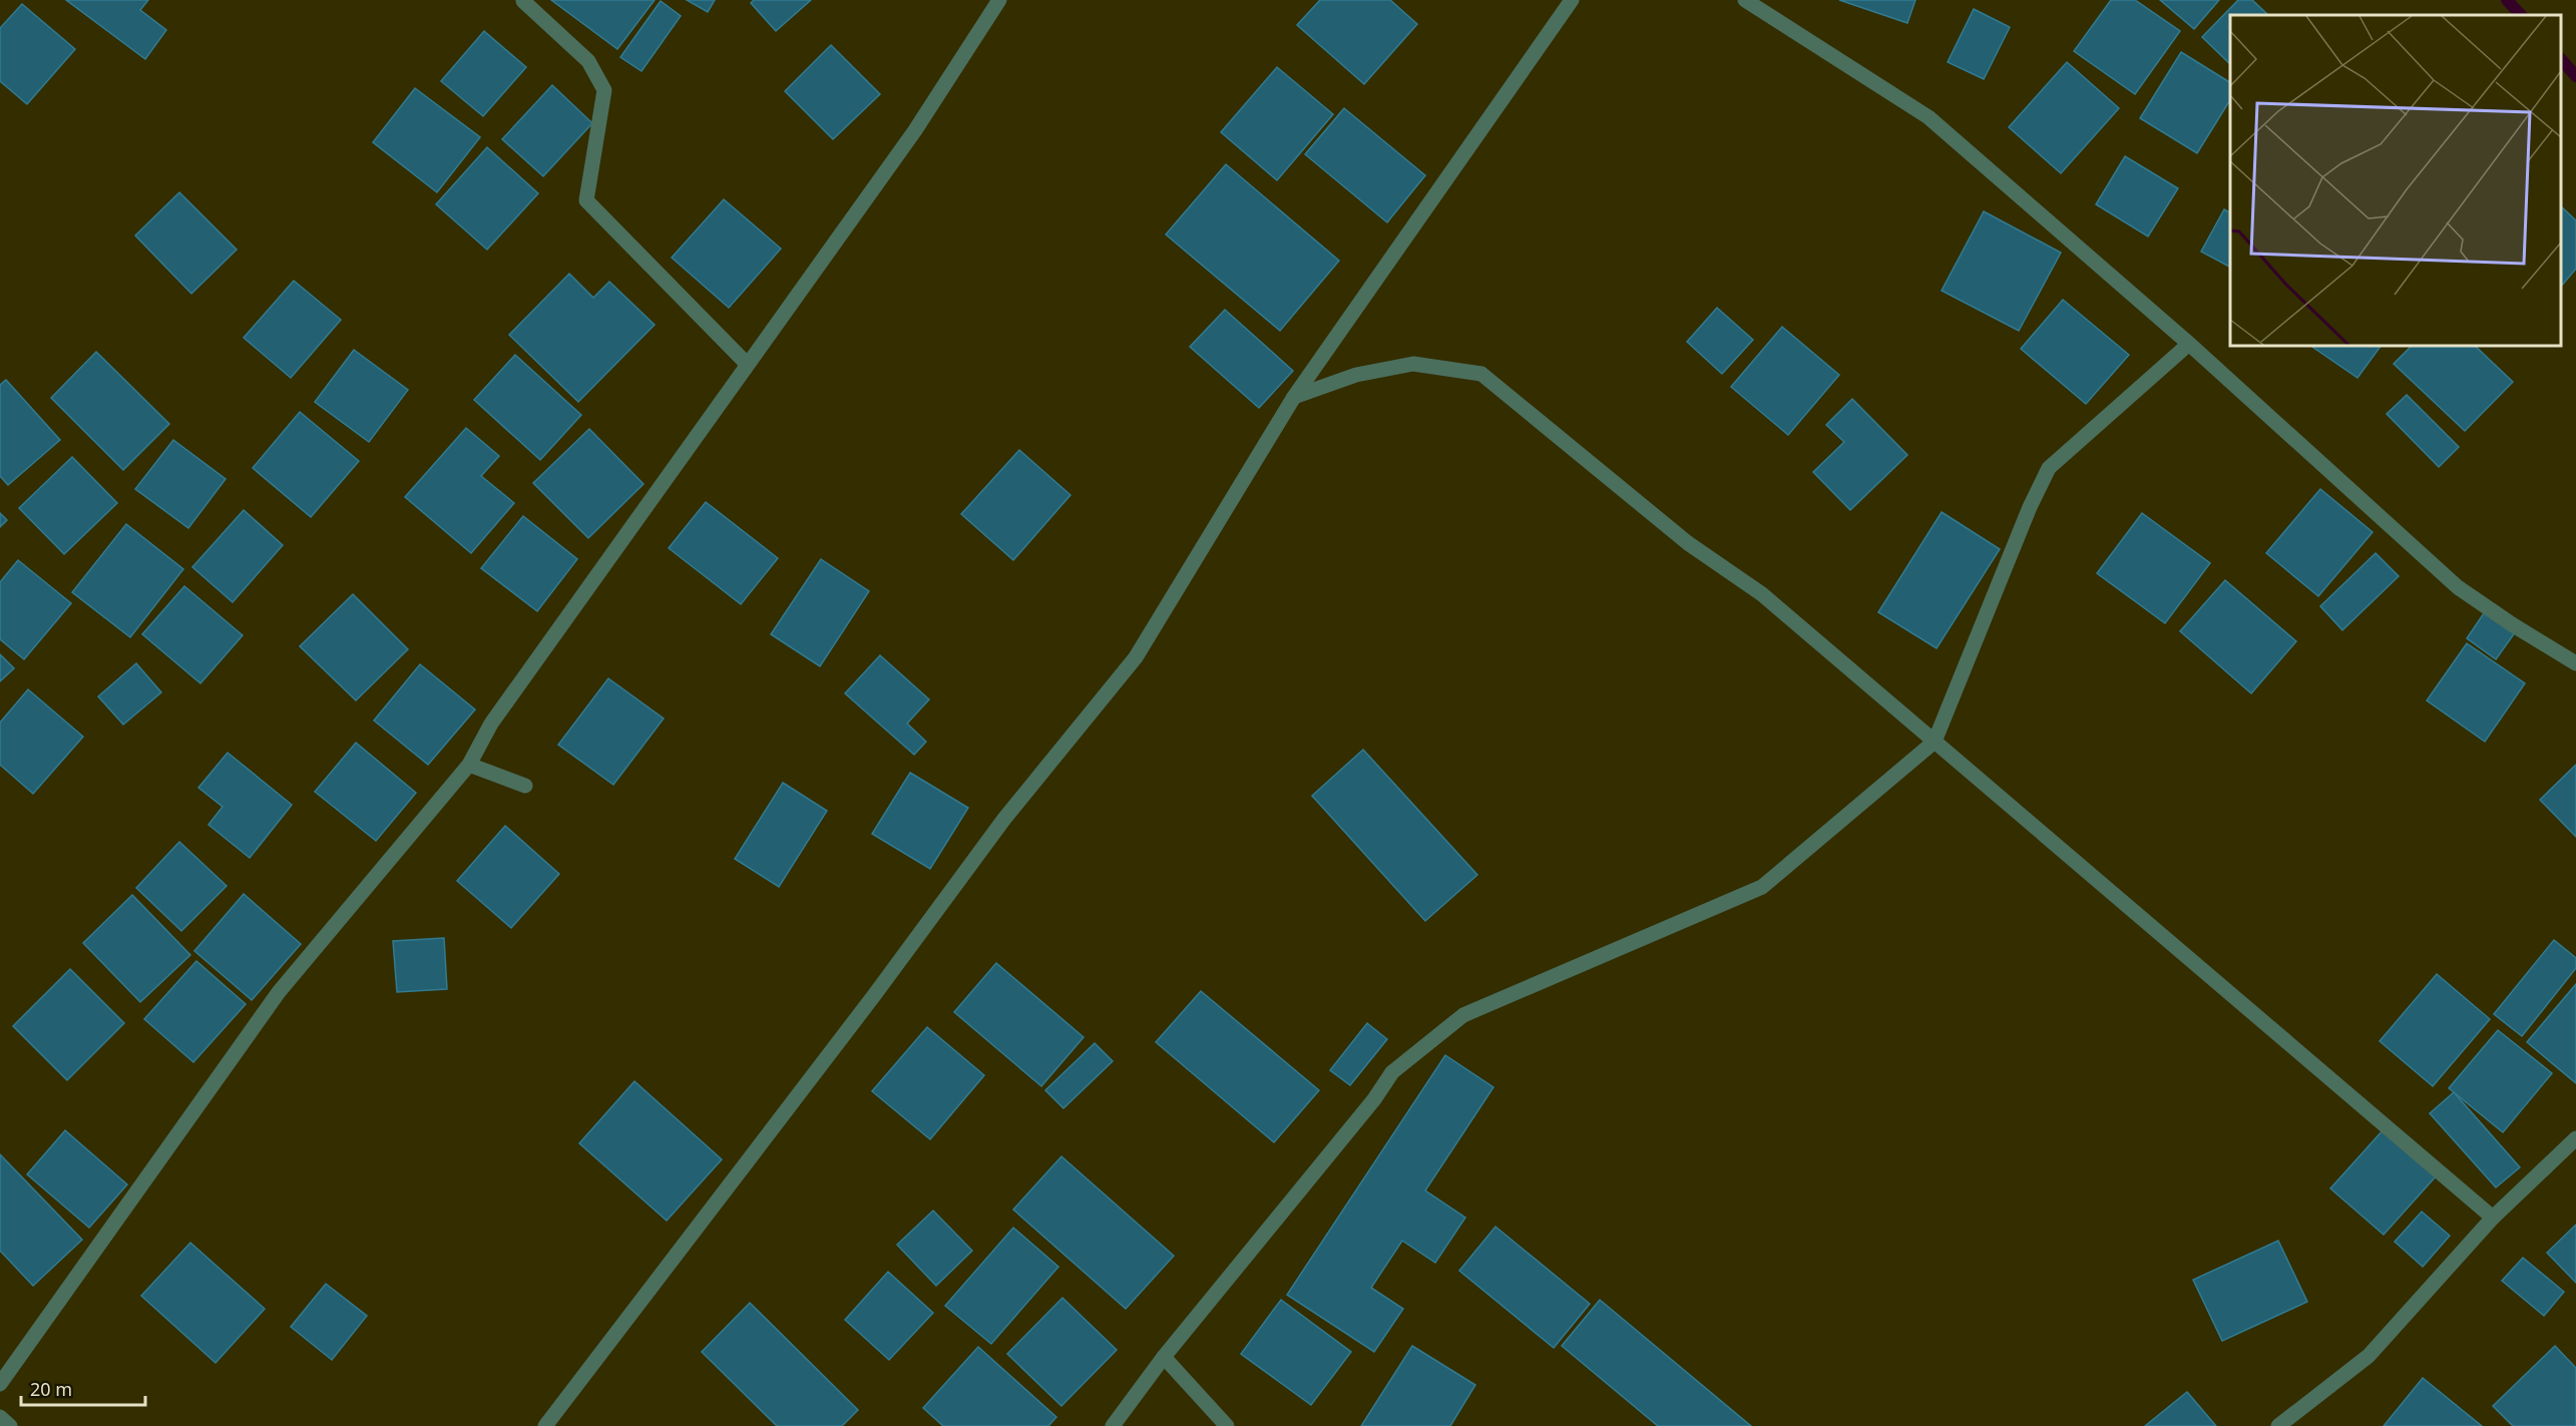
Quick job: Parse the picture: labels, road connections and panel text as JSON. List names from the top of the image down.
{
  "scale_bar": "20 m"
}
